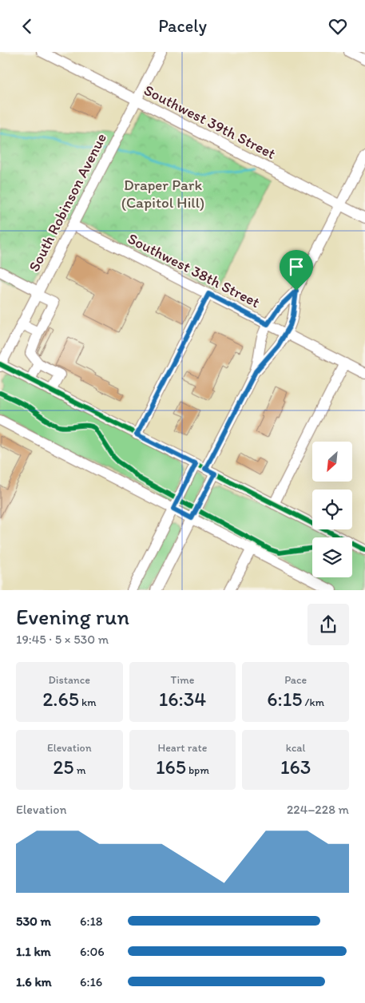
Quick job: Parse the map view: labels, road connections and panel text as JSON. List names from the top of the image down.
{
  "streets": {
    "street": ["Southwest 39th Street", "South Robinson Avenue", "Southwest 38th Street"]
  },
  "crossings": [
    ["Southwest 39th Street", "South Robinson Avenue"],
    ["South Robinson Avenue", "Southwest 38th Street"]
  ],
  "parks": ["Draper Park (Capitol Hill)"],
  "north": "bottom left",
  "page": {
    "header": "Pacely",
    "heading": ["Evening run", "19:45 · 5 × 530 m"],
    "stats": [
      ["Distance", "2.65 km"],
      ["Time", "16:34"],
      ["Pace", "6:15 /km"],
      ["Elevation", "25 m"],
      ["Heart rate", "165 bpm"],
      ["kcal", "163"]
    ],
    "chart": ["Elevation", "224–228 m"],
    "list": [
      {
        "name": "530 m",
        "note": "6:18"
      },
      {
        "name": "1.1 km",
        "note": "6:06"
      },
      {
        "name": "1.6 km",
        "note": "6:16"
      }
    ]
  }
}
